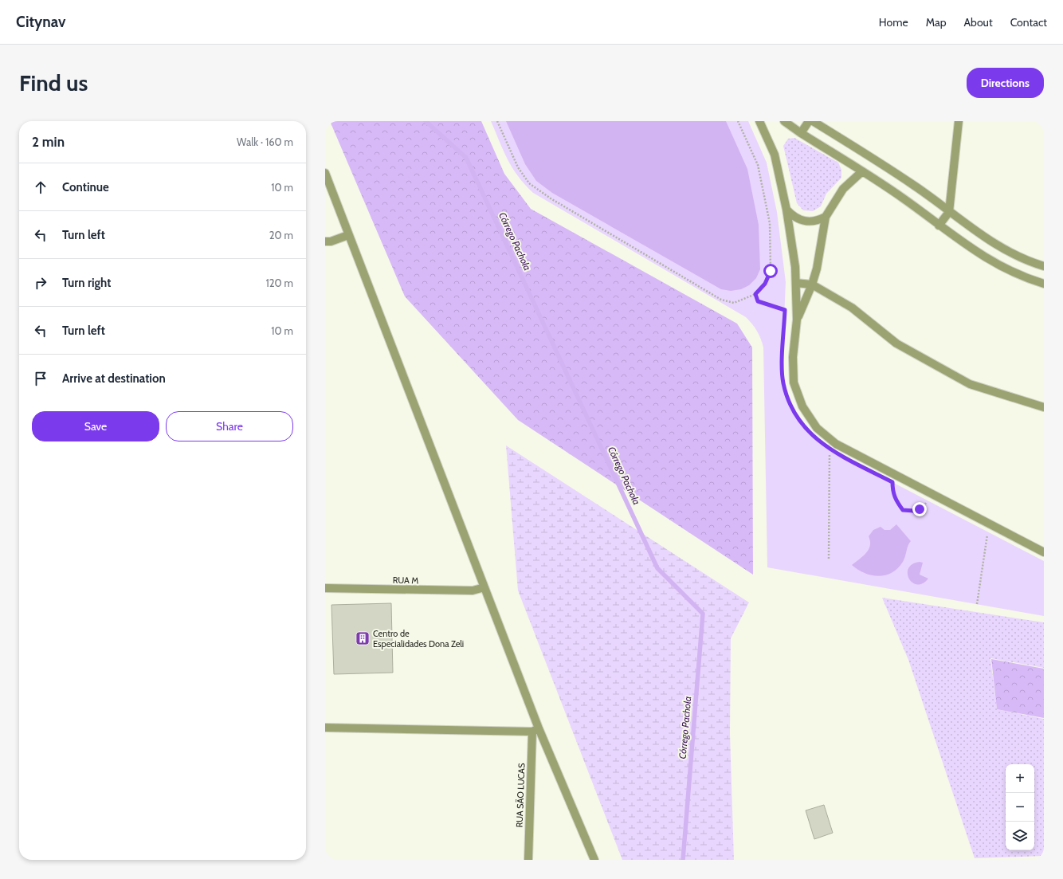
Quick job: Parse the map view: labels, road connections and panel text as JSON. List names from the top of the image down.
{
  "streets": {
    "street": ["RUA M", "RUA SÃO LUCAS"]
  },
  "water": ["Córrego Pachola"],
  "places": {
    "building": ["Centro de Especialidades Dona Zeli"]
  },
  "page": {
    "header": "Citynav",
    "nav": [
      "Home",
      "Map",
      "About",
      "Contact"
    ],
    "buttons": [
      "Directions",
      ["Save", "Share"]
    ],
    "title": "Find us",
    "heading": ["2 min", "Walk · 160 m"],
    "list": [
      ["Continue", "10 m"],
      ["Turn left", "20 m"],
      ["Turn right", "120 m"],
      ["Turn left", "10 m"],
      "Arrive at destination"
    ],
    "map_buttons": ["+", "−"]
  }
}
